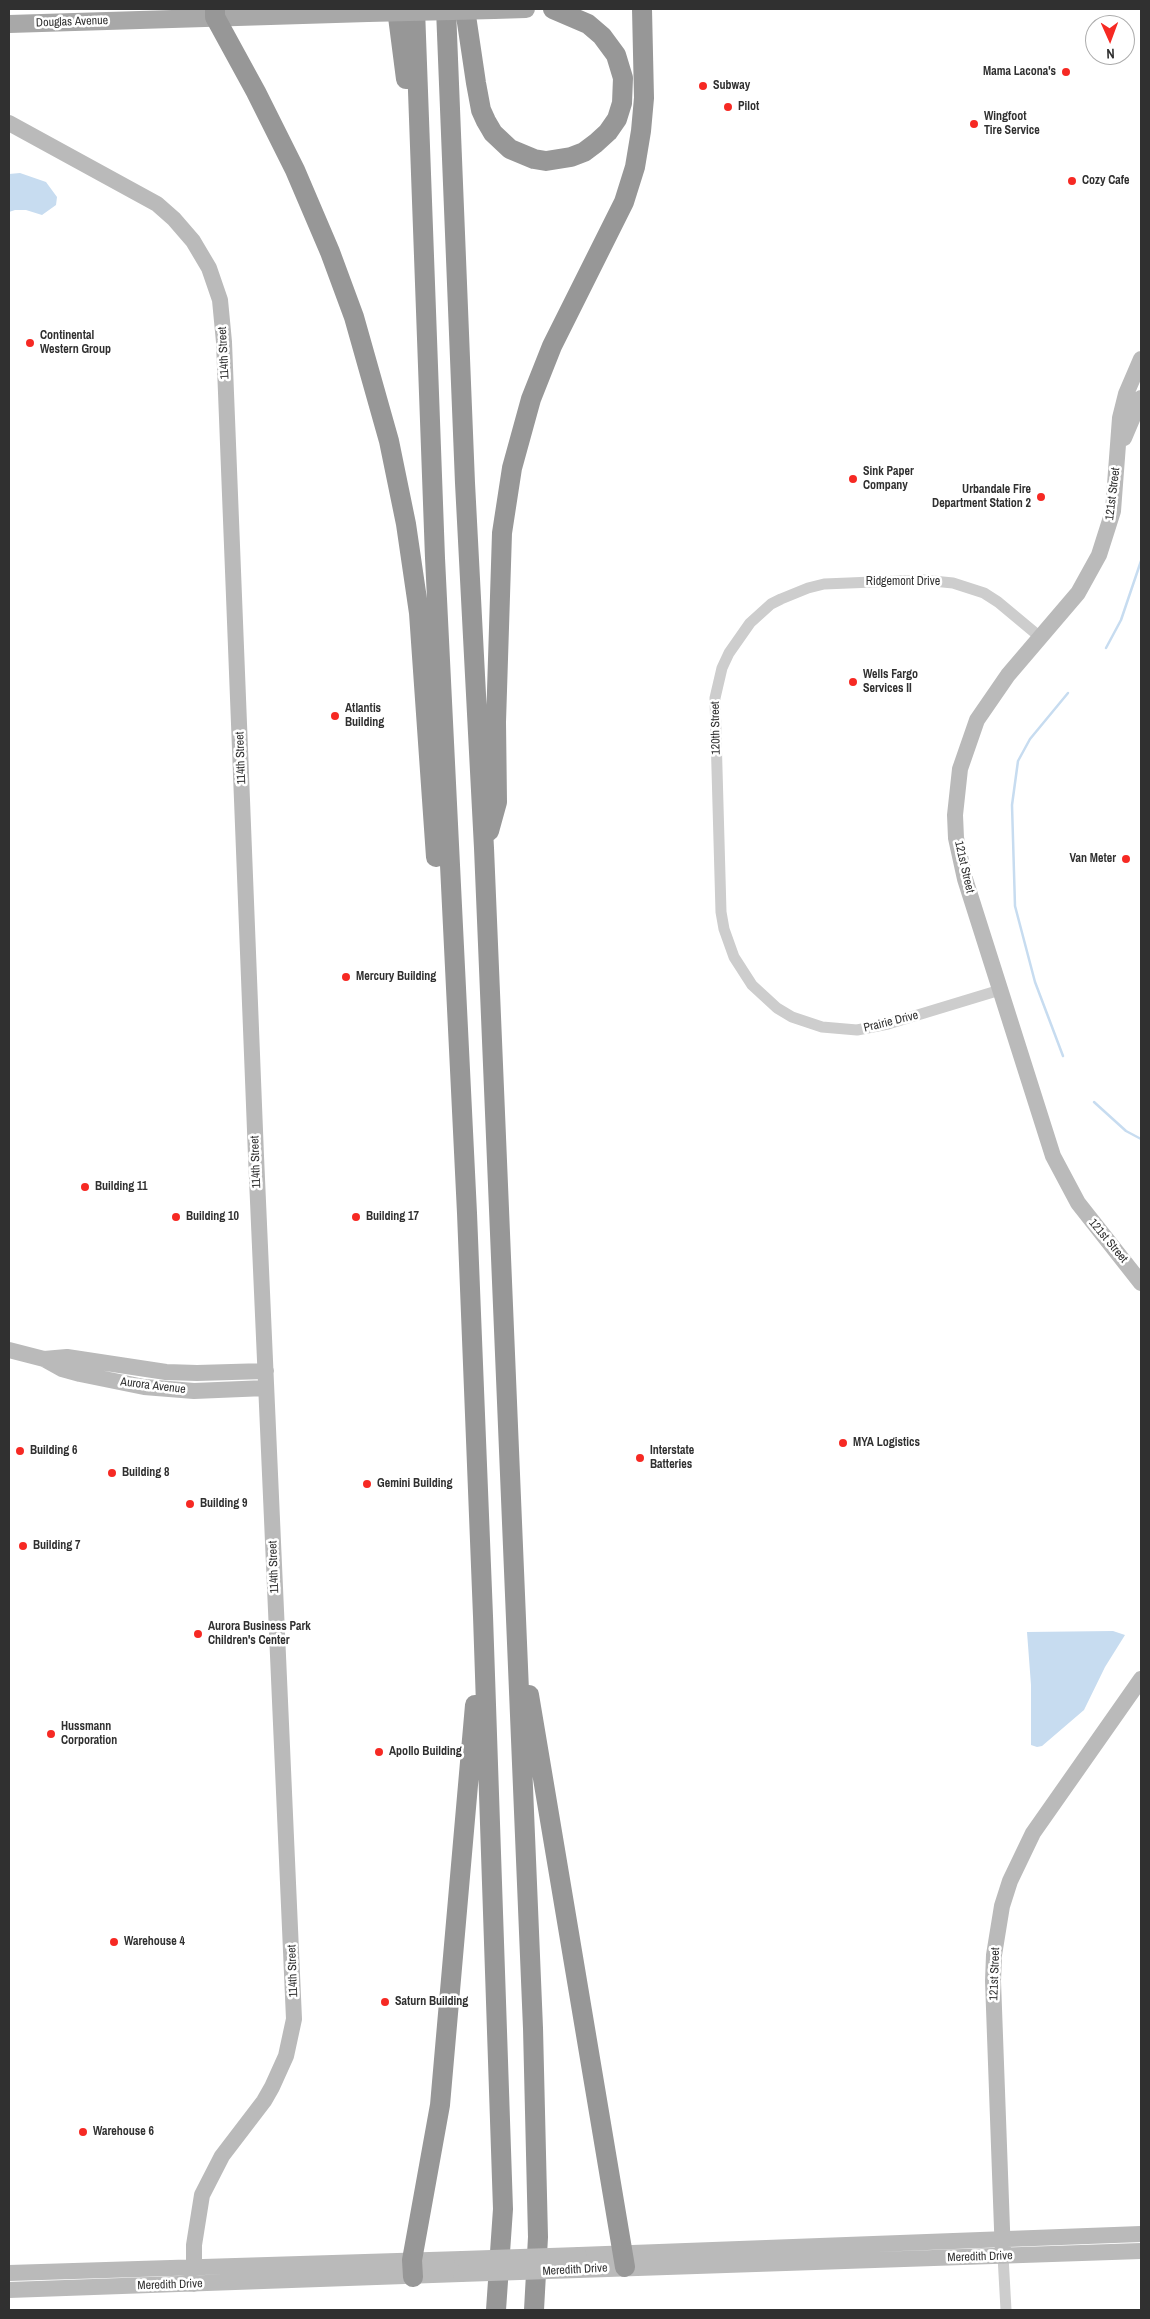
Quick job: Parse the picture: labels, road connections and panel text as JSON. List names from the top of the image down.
{
  "streets": {
    "main road": ["Douglas Avenue"],
    "street": [
      "114th Street",
      "121st Street",
      "Ridgemont Drive",
      "120th Street",
      "Prairie Drive",
      "Aurora Avenue",
      "Meredith Drive"
    ]
  },
  "crossings": [
    ["114th Street", "Aurora Avenue"],
    ["114th Street", "Meredith Drive"],
    ["121st Street", "Ridgemont Drive"],
    ["121st Street", "Prairie Drive"],
    ["121st Street", "Meredith Drive"],
    ["Ridgemont Drive", "120th Street"],
    ["120th Street", "Prairie Drive"]
  ],
  "places": [
    "Mama Lacona's",
    "Subway",
    "Pilot",
    "Wingfoot Tire Service",
    "Cozy Cafe",
    "Continental Western Group",
    "Sink Paper Company",
    "Urbandale Fire Department Station 2",
    "Wells Fargo Services II",
    "Atlantis Building",
    "Van Meter",
    "Mercury Building",
    "Building 11",
    "Building 10",
    "Building 17",
    "MYA Logistics",
    "Building 6",
    "Interstate Batteries",
    "Building 8",
    "Gemini Building",
    "Building 9",
    "Building 7",
    "Aurora Business Park Children's Center",
    "Hussmann Corporation",
    "Apollo Building",
    "Warehouse 4",
    "Saturn Building",
    "Warehouse 6"
  ],
  "north": "bottom"
}
